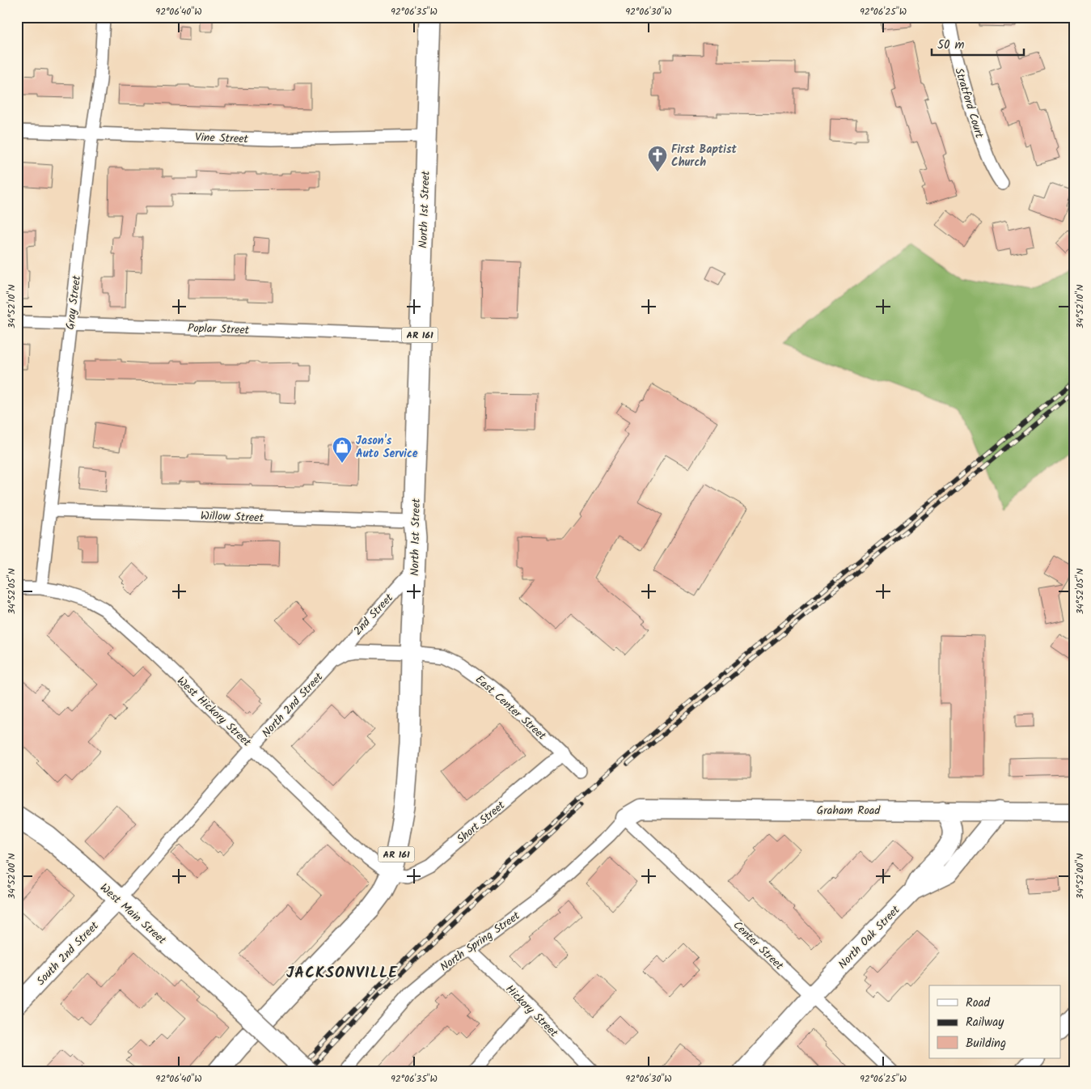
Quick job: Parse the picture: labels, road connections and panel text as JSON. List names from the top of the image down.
{
  "streets": {
    "main road": [
      "North 1st Street",
      "AR 161",
      "Graham Road",
      "West Main Street",
      "North Oak Street",
      "South 2nd Street"
    ],
    "street": [
      "Stratford Court",
      "Vine Street",
      "Gray Street",
      "Poplar Street",
      "Willow Street",
      "2nd Street",
      "North 2nd Street",
      "East Center Street",
      "West Hickory Street",
      "Short Street",
      "North Spring Street",
      "Center Street",
      "Hickory Street"
    ]
  },
  "crossings": [
    ["Vine Street", "North 1st Street"],
    ["Vine Street", "Gray Street"],
    ["North 1st Street", "Poplar Street"],
    ["North 1st Street", "Willow Street"],
    ["North 1st Street", "2nd Street"],
    ["North 1st Street", "North 2nd Street"],
    ["North 1st Street", "East Center Street"],
    ["North 1st Street", "West Hickory Street"],
    ["North 1st Street", "Short Street"],
    ["Gray Street", "Poplar Street"],
    ["Gray Street", "Willow Street"],
    ["Gray Street", "West Hickory Street"],
    ["2nd Street", "North 2nd Street"],
    ["North 2nd Street", "East Center Street"],
    ["North 2nd Street", "West Hickory Street"],
    ["North 2nd Street", "West Main Street"],
    ["North 2nd Street", "South 2nd Street"],
    ["East Center Street", "Short Street"],
    ["West Hickory Street", "Short Street"],
    ["Graham Road", "North Oak Street"],
    ["Graham Road", "North Spring Street"],
    ["Graham Road", "Center Street"],
    ["West Main Street", "South 2nd Street"],
    ["North Oak Street", "Center Street"],
    ["North Spring Street", "Center Street"],
    ["North Spring Street", "Hickory Street"]
  ],
  "districts": ["JACKSONVILLE"],
  "places": {
    "church": ["First Baptist Church"],
    "shop": ["Jason's Auto Service"]
  },
  "legend": ["Road", "Railway", "Building"],
  "scale_bar": "50 m",
  "coordinates": [
    "92°06'40\"W",
    "92°06'35\"W",
    "92°06'30\"W",
    "92°06'25\"W",
    "34°52'10\"N",
    "34°52'05\"N",
    "34°52'00\"N"
  ]
}
